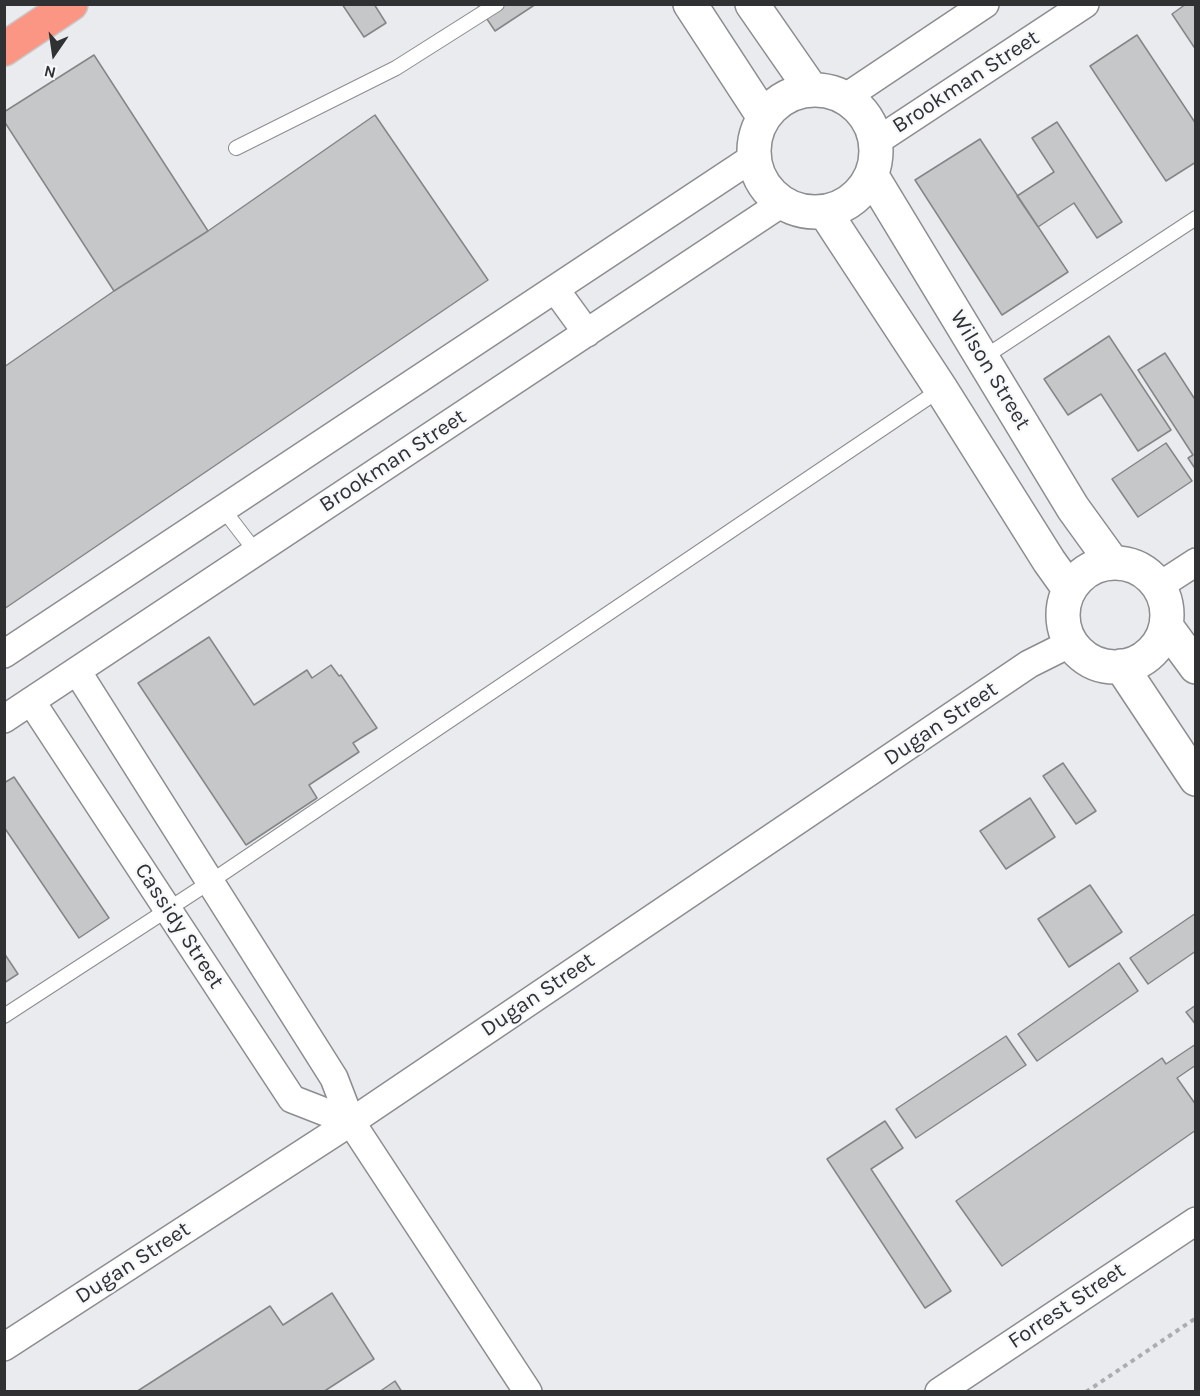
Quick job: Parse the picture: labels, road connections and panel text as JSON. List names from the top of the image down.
{
  "streets": {
    "street": [
      "Brookman Street",
      "Wilson Street",
      "Dugan Street",
      "Cassidy Street",
      "Forrest Street"
    ]
  },
  "crossings": [
    ["Brookman Street", "Wilson Street"],
    ["Brookman Street", "Cassidy Street"],
    ["Wilson Street", "Dugan Street"],
    ["Dugan Street", "Cassidy Street"]
  ],
  "north": "bottom"
}
